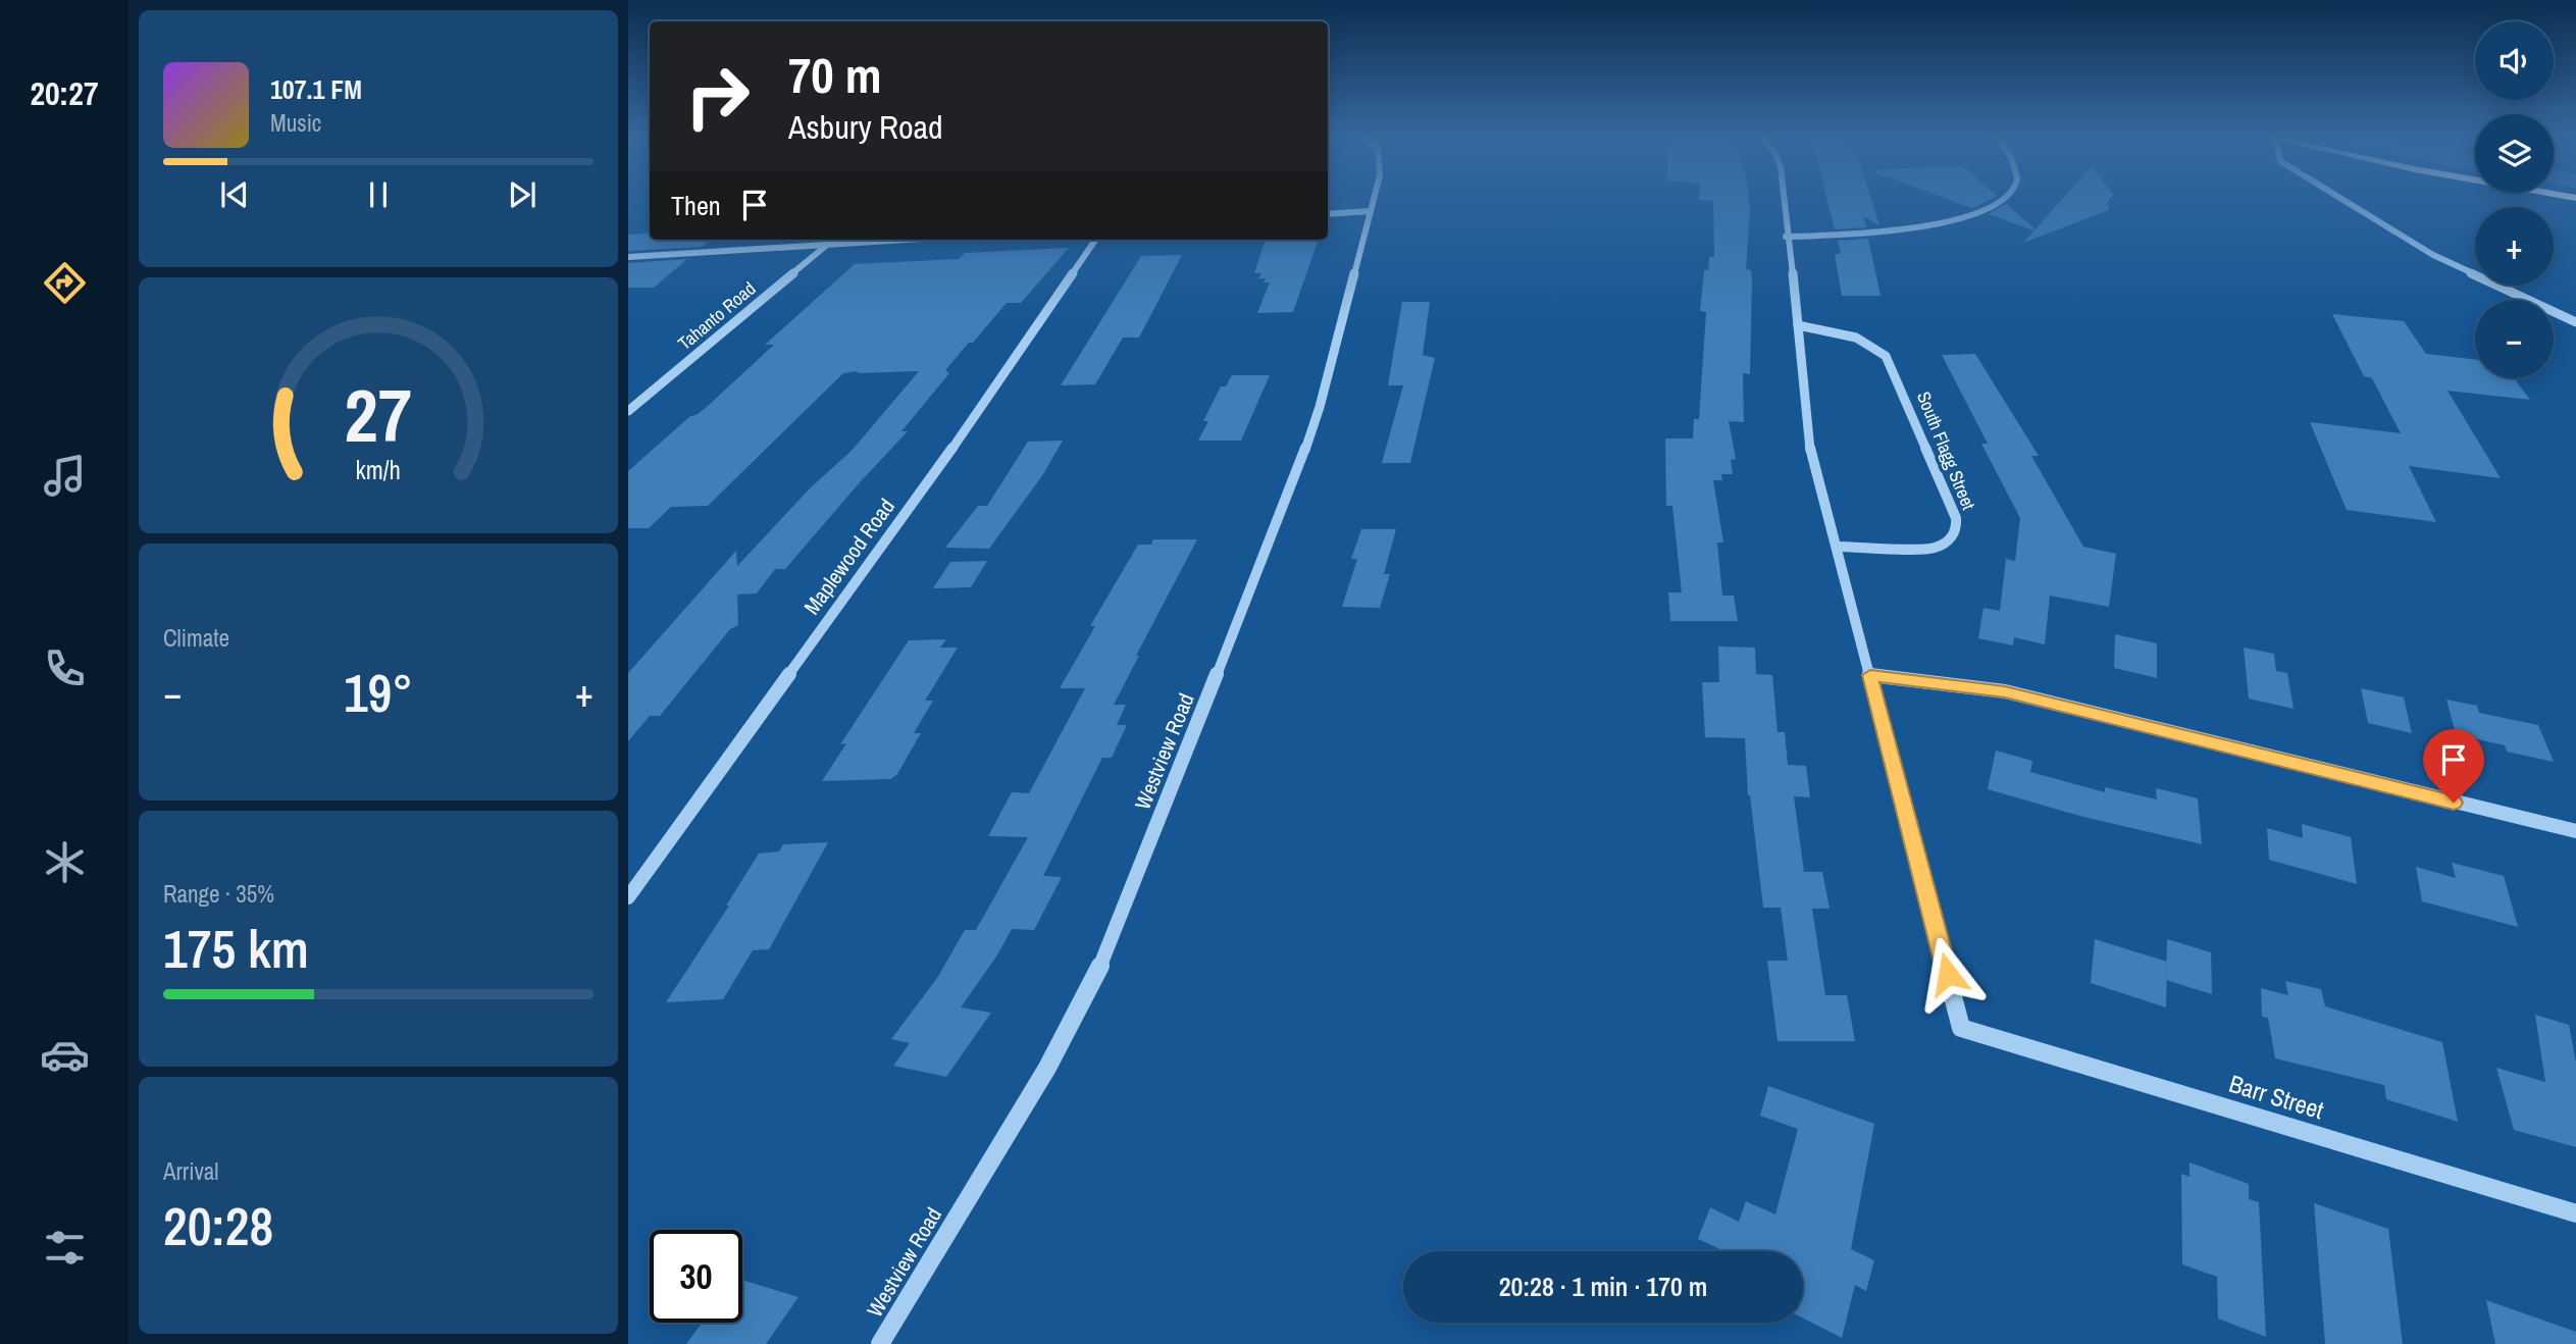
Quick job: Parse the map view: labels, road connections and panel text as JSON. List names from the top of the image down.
{
  "streets": {
    "street": [
      "Tahanto Road",
      "South Flagg Street",
      "Maplewood Road",
      "Westview Road",
      "Barr Street"
    ]
  },
  "page": {
    "tabs": "20:27",
    "map_buttons": ["+", "−"],
    "turn": ["70 m", "Asbury Road"],
    "song": ["107.1 FM", "Music"],
    "then": "Then",
    "tile": [
      "Climate",
      ["Range · 35%", "175 km"],
      ["Arrival", "20:28"]
    ],
    "heat": ["−", "19°", "+"],
    "limit": "30",
    "trip": "20:28 · 1 min · 170 m",
    "gauge": ["27", "km/h"]
  }
}
